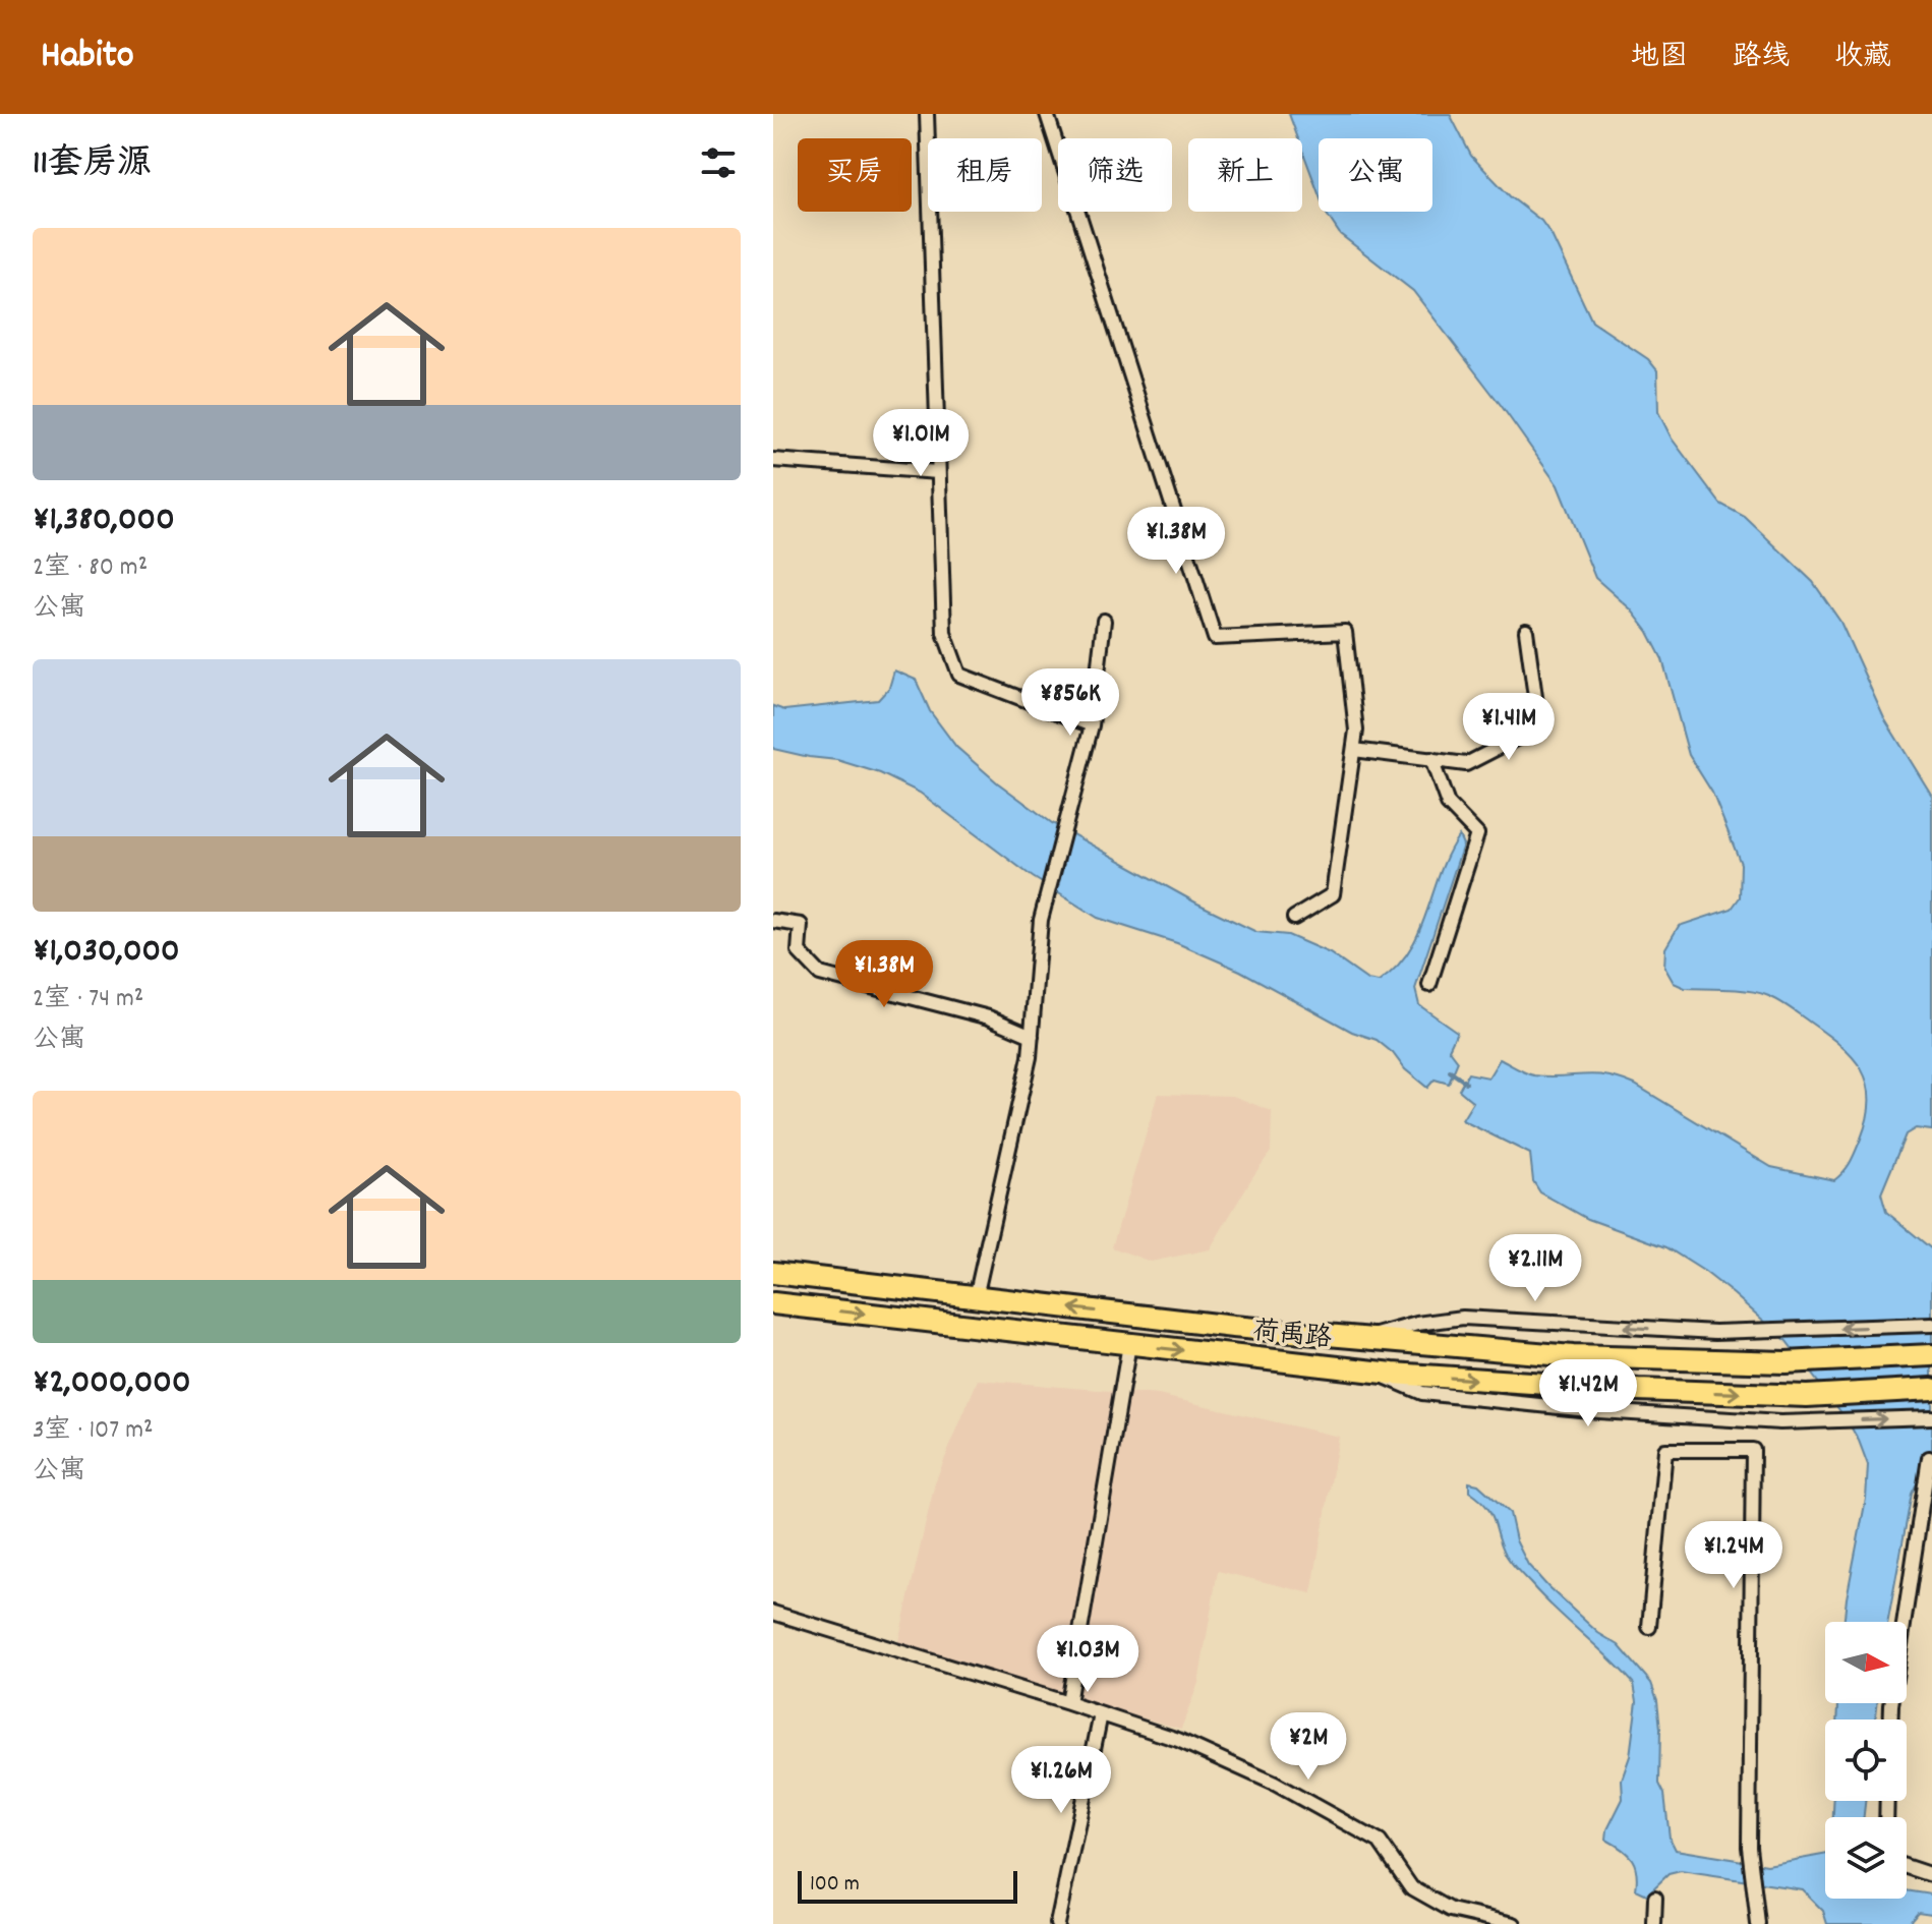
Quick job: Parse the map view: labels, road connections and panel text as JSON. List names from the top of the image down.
{
  "streets": {
    "main road": ["荷禹路"]
  },
  "scale_bar": "100 m",
  "north": "right",
  "page": {
    "header": "Habito",
    "nav": ["地图", "路线", "收藏"],
    "heading": "11套房源",
    "chip": [
      "买房",
      "租房",
      "筛选",
      "新上",
      "公寓"
    ],
    "list": [
      {
        "name": "¥1,380,000",
        "note": "2室 · 80 m² · 公寓"
      },
      {
        "name": "¥1,030,000",
        "note": "2室 · 74 m² · 公寓"
      },
      {
        "name": "¥2,000,000",
        "note": "3室 · 107 m² · 公寓"
      }
    ],
    "price": [
      "¥1.01M",
      "¥1.38M",
      "¥856K",
      "¥1.41M",
      "¥1.38M",
      "¥2.11M",
      "¥1.42M",
      "¥1.24M",
      "¥1.03M",
      "¥2M",
      "¥1.26M"
    ],
    "scale": "100 m"
  }
}
